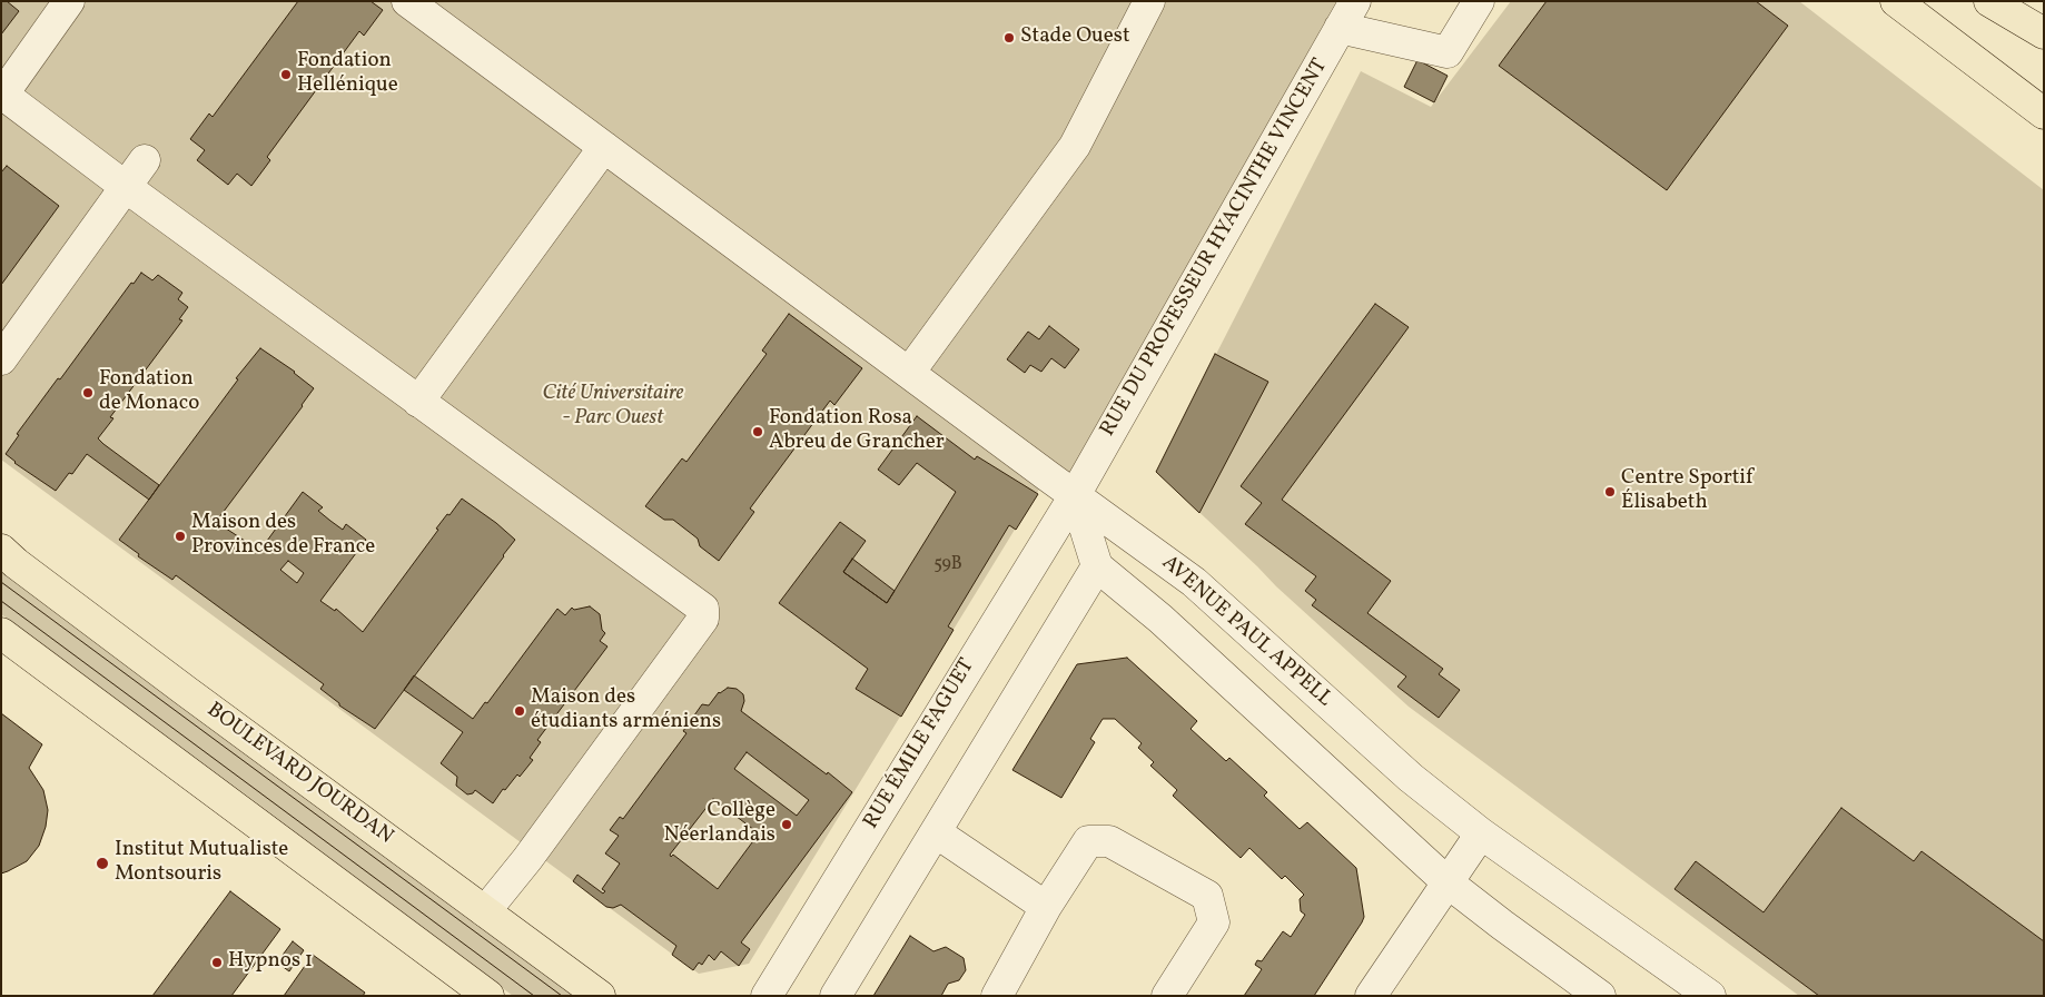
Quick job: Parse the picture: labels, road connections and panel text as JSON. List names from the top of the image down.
{
  "streets": {
    "main road": ["BOULEVARD JOURDAN"],
    "street": ["RUE DU PROFESSEUR HYACINTHE VINCENT", "AVENUE PAUL APPELL", "RUE ÉMILE FAGUET"]
  },
  "crossings": [
    ["RUE DU PROFESSEUR HYACINTHE VINCENT", "AVENUE PAUL APPELL"],
    ["RUE DU PROFESSEUR HYACINTHE VINCENT", "RUE ÉMILE FAGUET"],
    ["AVENUE PAUL APPELL", "RUE ÉMILE FAGUET"]
  ],
  "parks": ["Cité Universitaire - Parc Ouest"],
  "places": [
    "Stade Ouest",
    "Fondation Hellénique",
    "Fondation de Monaco",
    "Fondation Rosa Abreu de Grancher",
    "Centre Sportif Élisabeth",
    "Maison des Provinces de France",
    "Maison des étudiants arméniens",
    "Collège Néerlandais",
    "Institut Mutualiste Montsouris",
    "Hypnos 1"
  ],
  "house_numbers": ["59B"]
}
